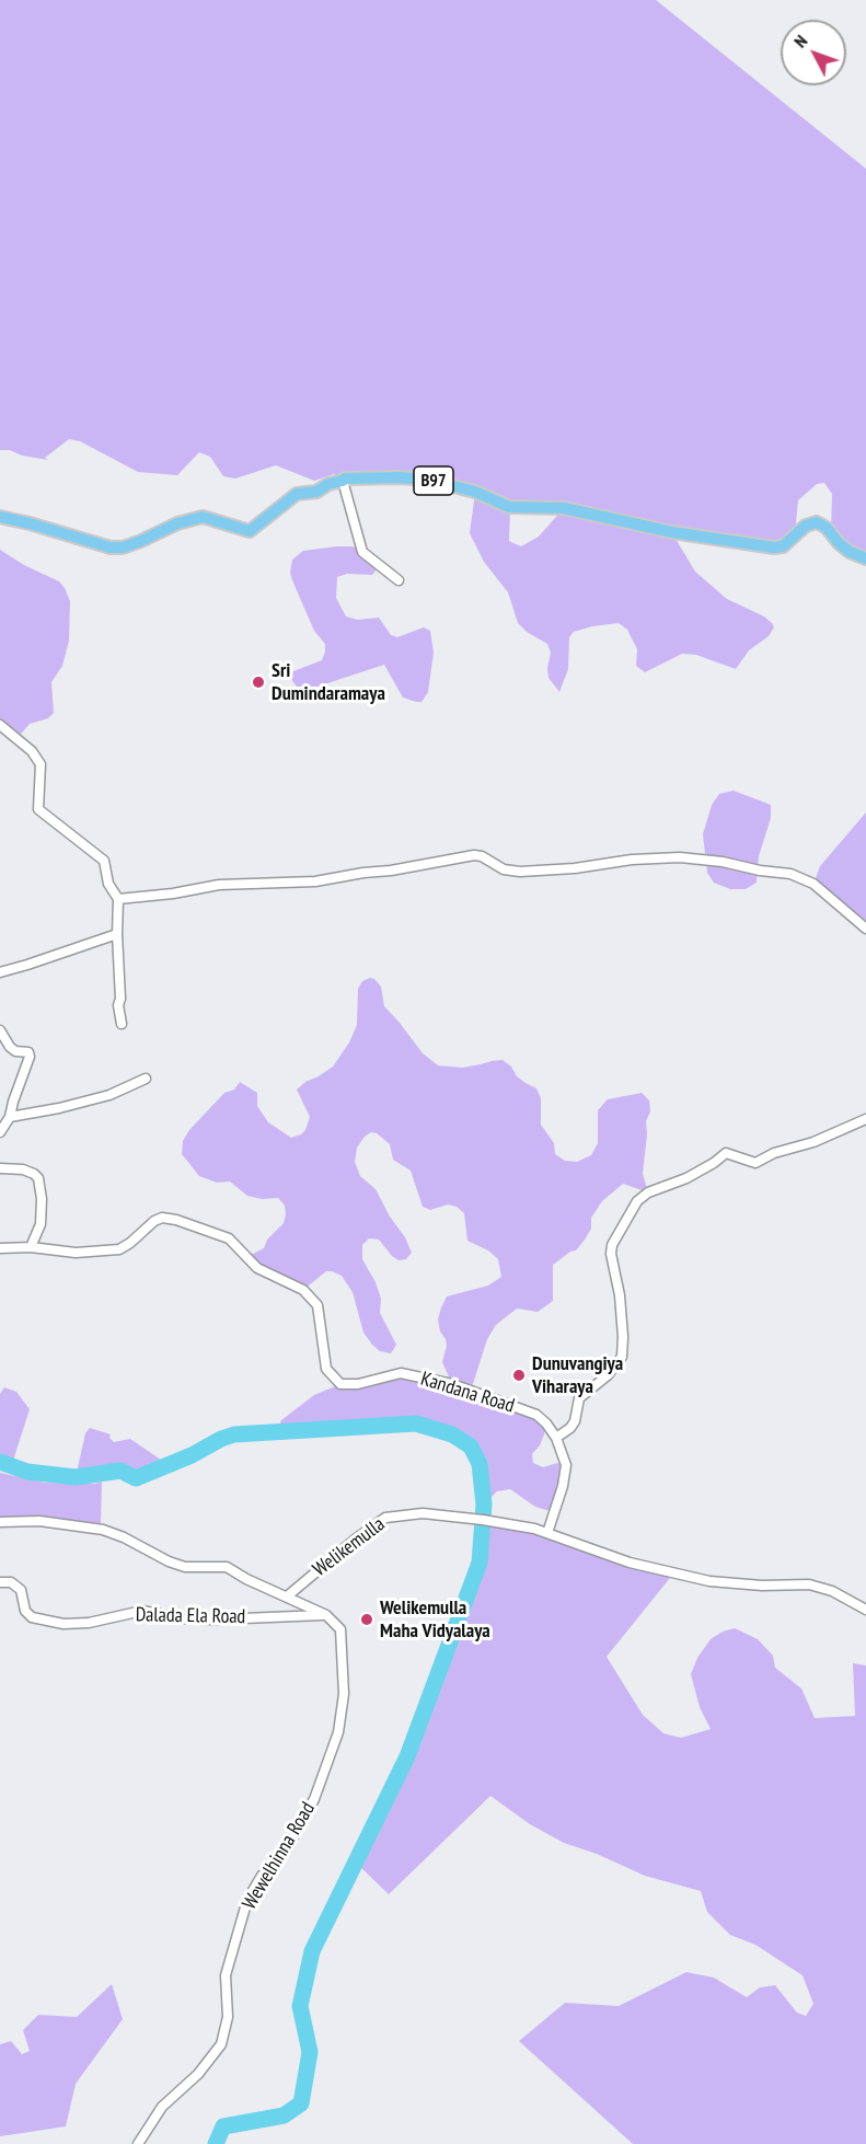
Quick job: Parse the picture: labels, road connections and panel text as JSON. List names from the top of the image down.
{
  "streets": {
    "main road": ["B97"],
    "street": [
      "Kandana Road",
      "Welikemulla",
      "Dalada Ela Road",
      "Wewelhinna Road"
    ]
  },
  "crossings": [
    ["Kandana Road", "Welikemulla"],
    ["Dalada Ela Road", "Wewelhinna Road"]
  ],
  "places": ["Sri Dumindaramaya", "Dunuvangiya Viharaya", "Welikemulla Maha Vidyalaya"],
  "north": "top left"
}
